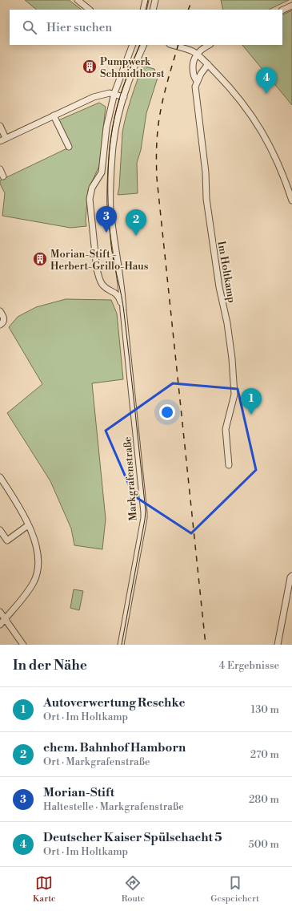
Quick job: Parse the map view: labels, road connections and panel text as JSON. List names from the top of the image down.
{
  "streets": {
    "street": ["Im Holtkamp", "Markgrafenstraße"]
  },
  "places": {
    "building": ["Pumpwerk Schmidthorst", "Morian-Stift - Herbert-Grillo-Haus"]
  },
  "page": {
    "search": "Hier suchen",
    "pins": [
      "4",
      "3",
      "2",
      "1"
    ],
    "heading": ["In der Nähe", "4 Ergebnisse"],
    "list": [
      {
        "mark": "1",
        "name": "Autoverwertung Reschke",
        "note": "Ort · Im Holtkamp",
        "value": "130 m"
      },
      {
        "mark": "2",
        "name": "ehem. Bahnhof Hamborn",
        "note": "Ort · Markgrafenstraße",
        "value": "270 m"
      },
      {
        "mark": "3",
        "name": "Morian-Stift",
        "note": "Haltestelle · Markgrafenstraße",
        "value": "280 m"
      },
      {
        "mark": "4",
        "name": "Deutscher Kaiser Spülschacht 5",
        "note": "Ort · Im Holtkamp",
        "value": "500 m"
      }
    ],
    "nav": ["Karte", "Route", "Gespeichert"]
  }
}
